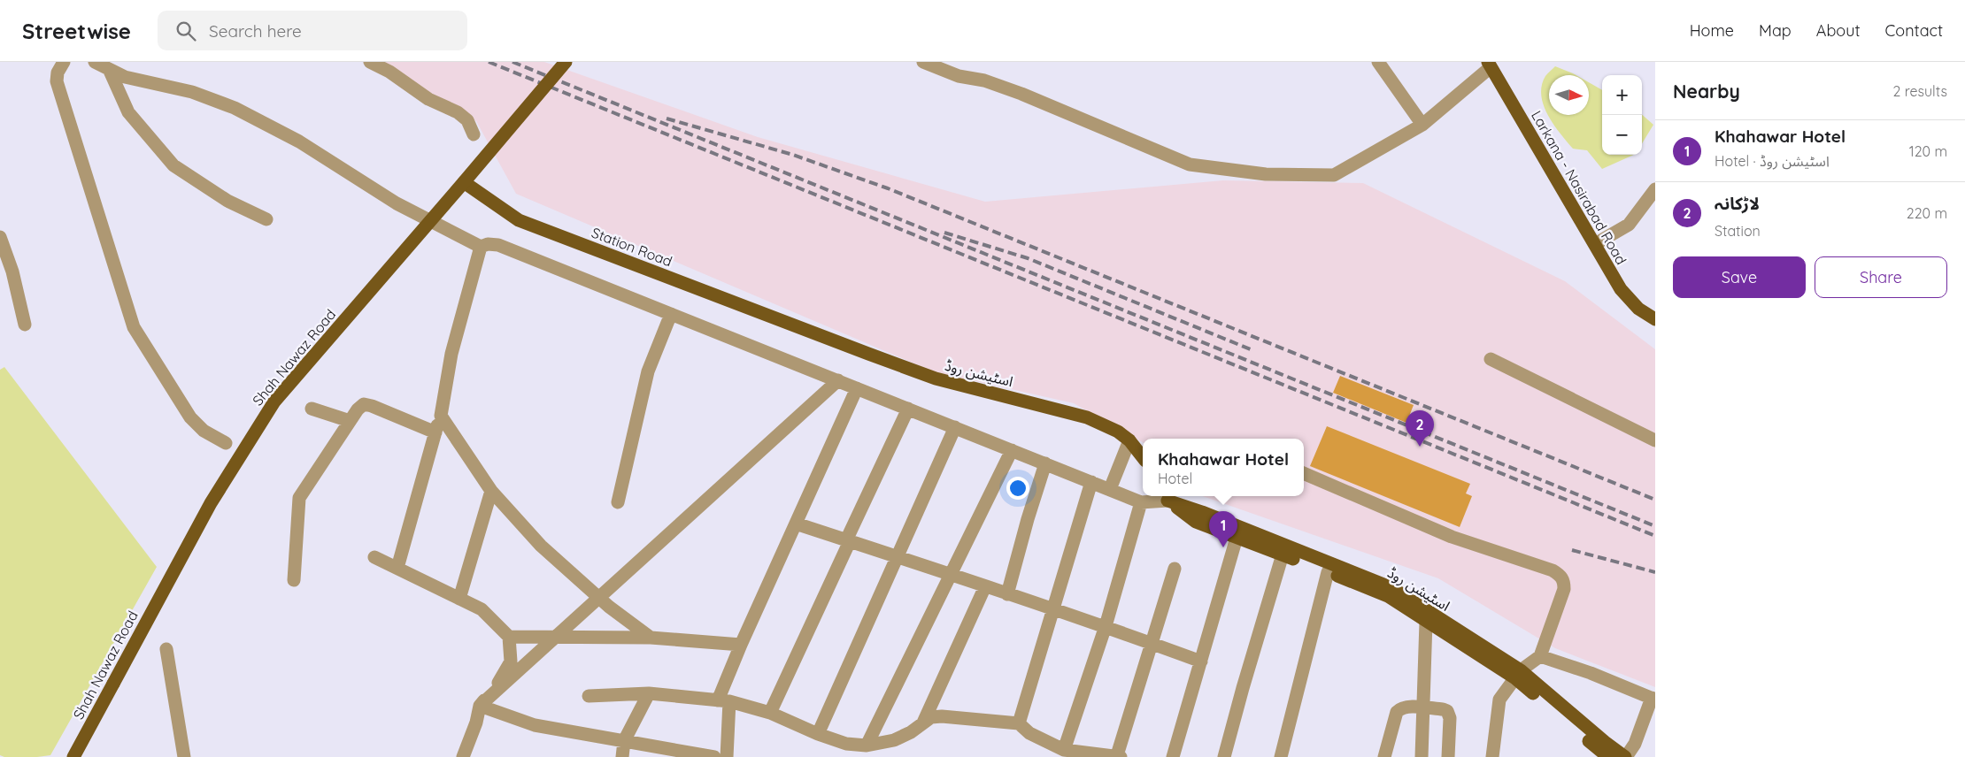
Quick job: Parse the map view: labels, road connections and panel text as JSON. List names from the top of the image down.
{
  "streets": {
    "main road": [
      "Larkana - Nasirabad Road",
      "Station Road",
      "Shah Nawaz Road",
      "اسٹیشن روڈ"
    ]
  },
  "crossings": [
    ["Station Road", "Shah Nawaz Road"],
    ["Station Road", "اسٹیشن روڈ"]
  ],
  "north": "right",
  "page": {
    "header": "Streetwise",
    "search": "Search here",
    "nav": [
      "Home",
      "Map",
      "About",
      "Contact"
    ],
    "heading": ["Nearby", "2 results"],
    "map_buttons": ["+", "−"],
    "list": [
      {
        "mark": "1",
        "name": "Khahawar Hotel",
        "note": "Hotel · اسٹیشن روڈ",
        "value": "120 m"
      },
      {
        "mark": "2",
        "name": "لاڑکانہ",
        "note": "Station",
        "value": "220 m"
      }
    ],
    "buttons": ["Save", "Share"],
    "pins": ["2", "1"],
    "popup": ["Khahawar Hotel", "Hotel"]
  }
}
